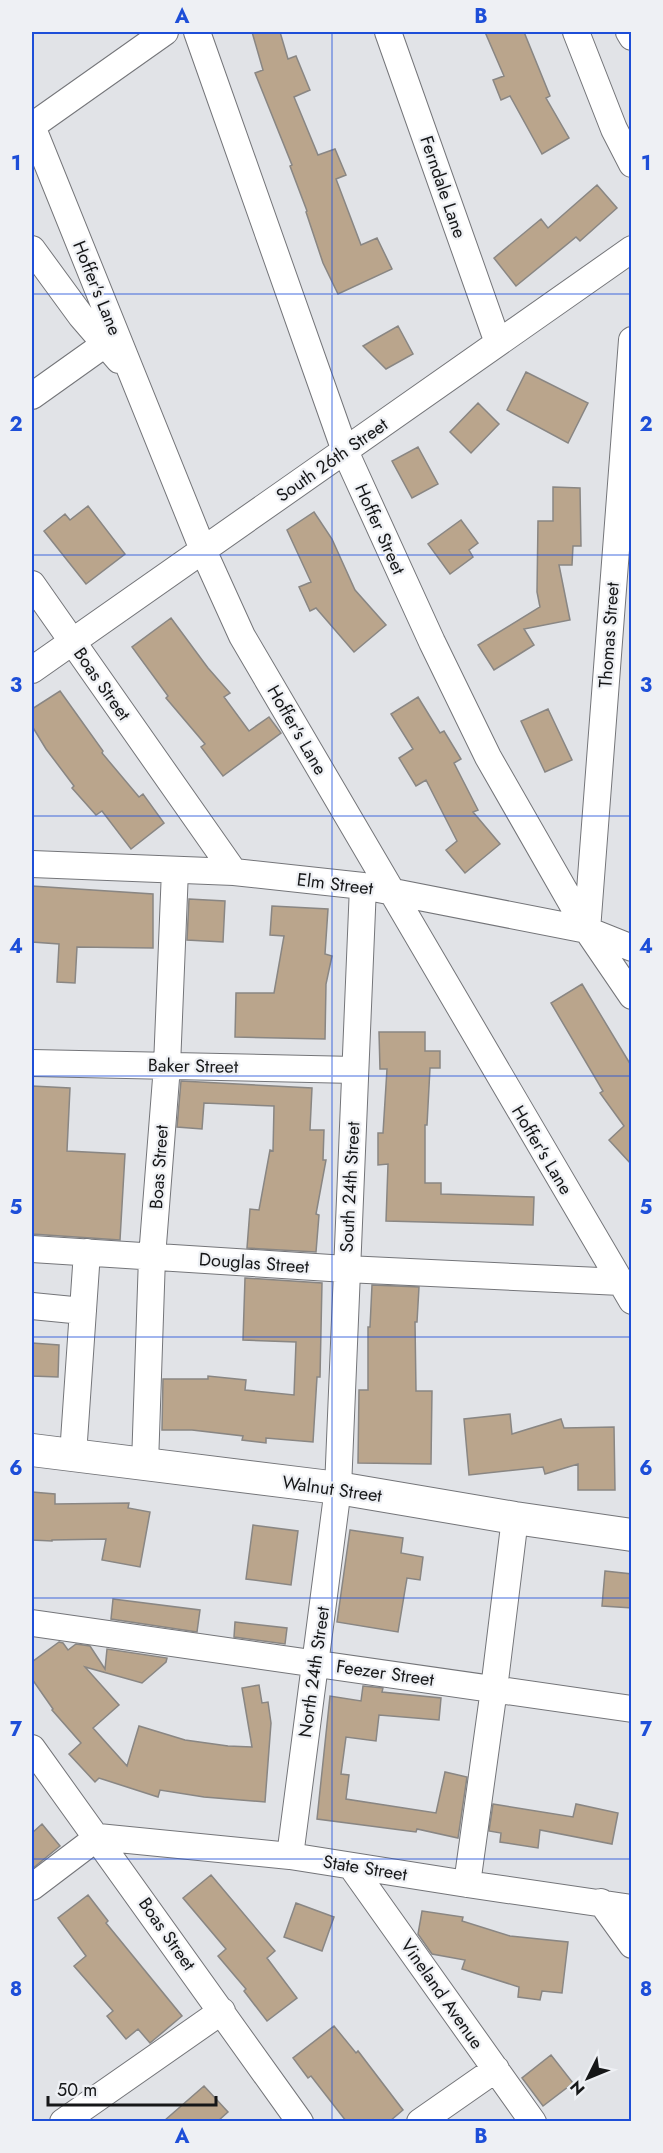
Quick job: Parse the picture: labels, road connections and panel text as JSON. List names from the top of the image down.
{
  "streets": {
    "main road": ["Walnut Street"],
    "street": [
      "Ferndale Lane",
      "Hoffer's Lane",
      "South 26th Street",
      "Hoffer Street",
      "Thomas Street",
      "Boas Street",
      "Elm Street",
      "Baker Street",
      "South 24th Street",
      "Douglas Street",
      "North 24th Street",
      "Feezer Street",
      "State Street",
      "Vineland Avenue"
    ]
  },
  "crossings": [
    ["Ferndale Lane", "South 26th Street"],
    ["Hoffer's Lane", "South 26th Street"],
    ["Hoffer's Lane", "Elm Street"],
    ["Hoffer's Lane", "Douglas Street"],
    ["South 26th Street", "Hoffer Street"],
    ["South 26th Street", "Boas Street"],
    ["Hoffer Street", "Thomas Street"],
    ["Hoffer Street", "Elm Street"],
    ["Thomas Street", "Elm Street"],
    ["Boas Street", "Elm Street"],
    ["Boas Street", "Baker Street"],
    ["Boas Street", "Douglas Street"],
    ["Boas Street", "Walnut Street"],
    ["Boas Street", "State Street"],
    ["Elm Street", "South 24th Street"],
    ["Baker Street", "South 24th Street"],
    ["South 24th Street", "Douglas Street"],
    ["South 24th Street", "Walnut Street"],
    ["South 24th Street", "North 24th Street"],
    ["Walnut Street", "North 24th Street"],
    ["North 24th Street", "Feezer Street"],
    ["North 24th Street", "State Street"],
    ["State Street", "Vineland Avenue"]
  ],
  "scale_bar": "50 m",
  "north": "bottom left",
  "grid": {
    "columns": ["A", "B"],
    "rows": [
      "1",
      "2",
      "3",
      "4",
      "5",
      "6",
      "7",
      "8"
    ]
  }
}
